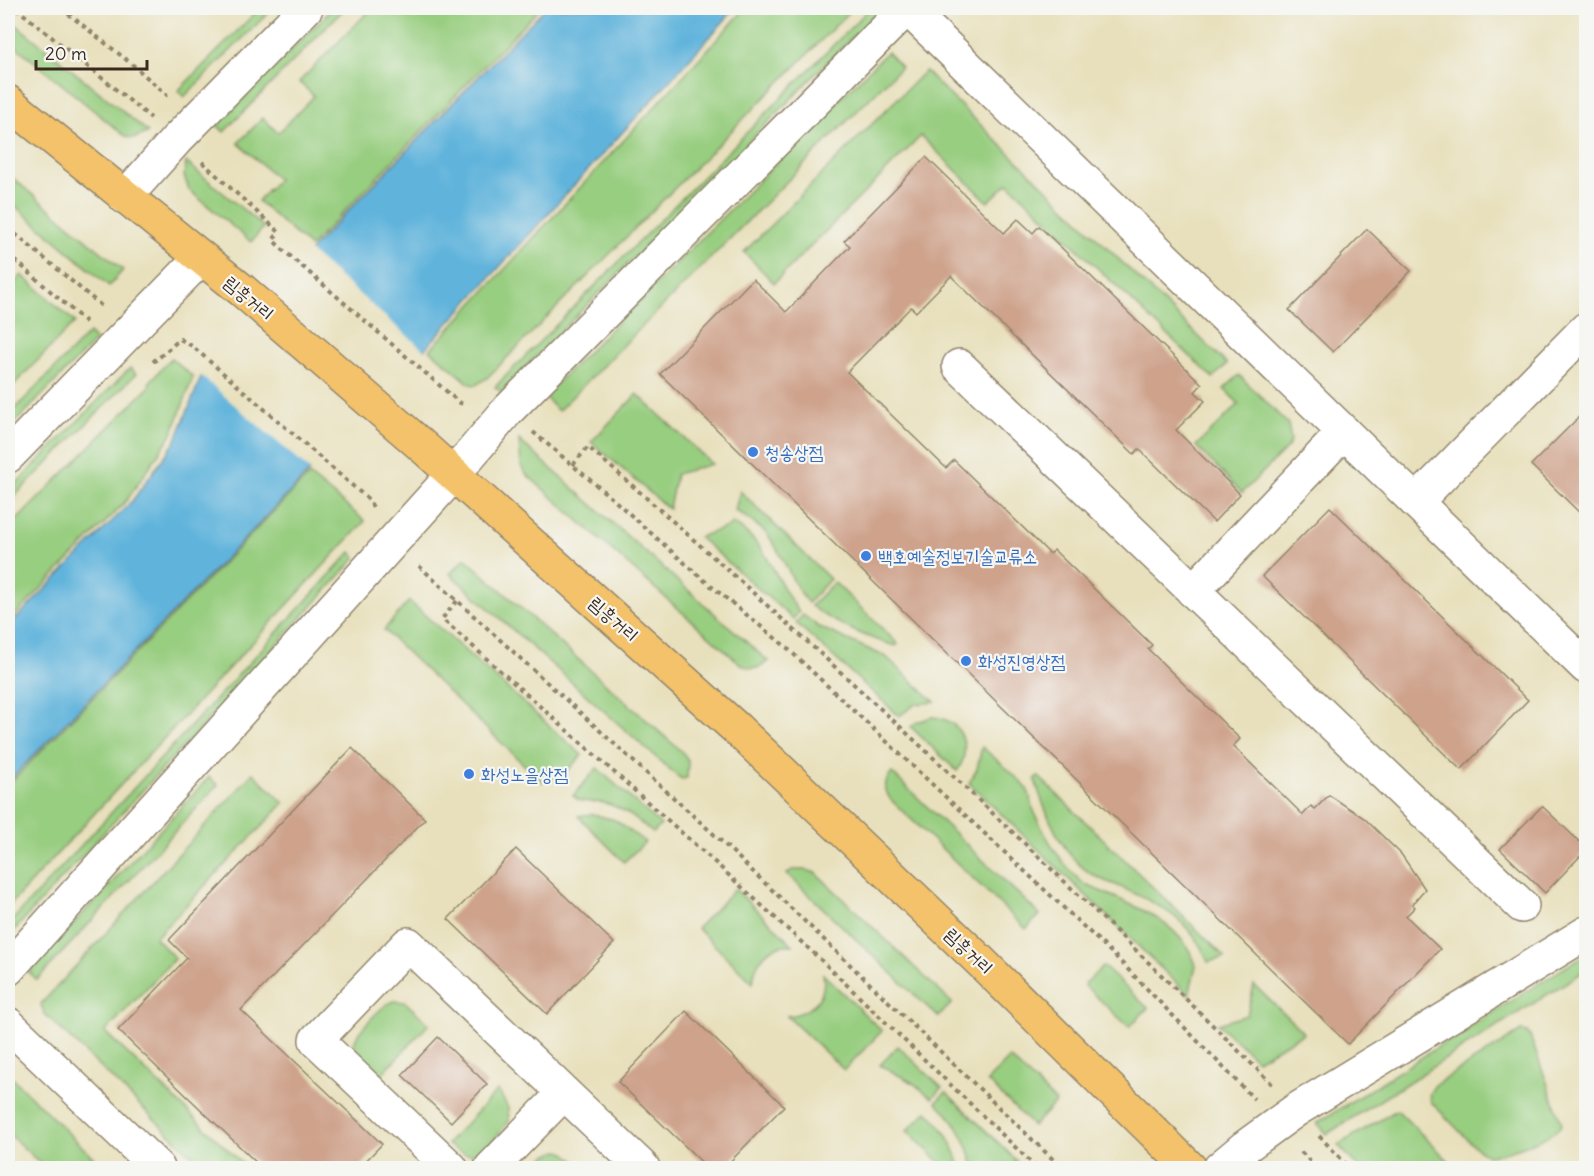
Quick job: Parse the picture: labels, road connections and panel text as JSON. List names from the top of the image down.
{
  "streets": {
    "main road": ["림흥거리"]
  },
  "places": [
    "청송상점",
    "백호예술정보기술교류소",
    "화성진영상점",
    "화성노을상점"
  ],
  "scale_bar": "20 m"
}
